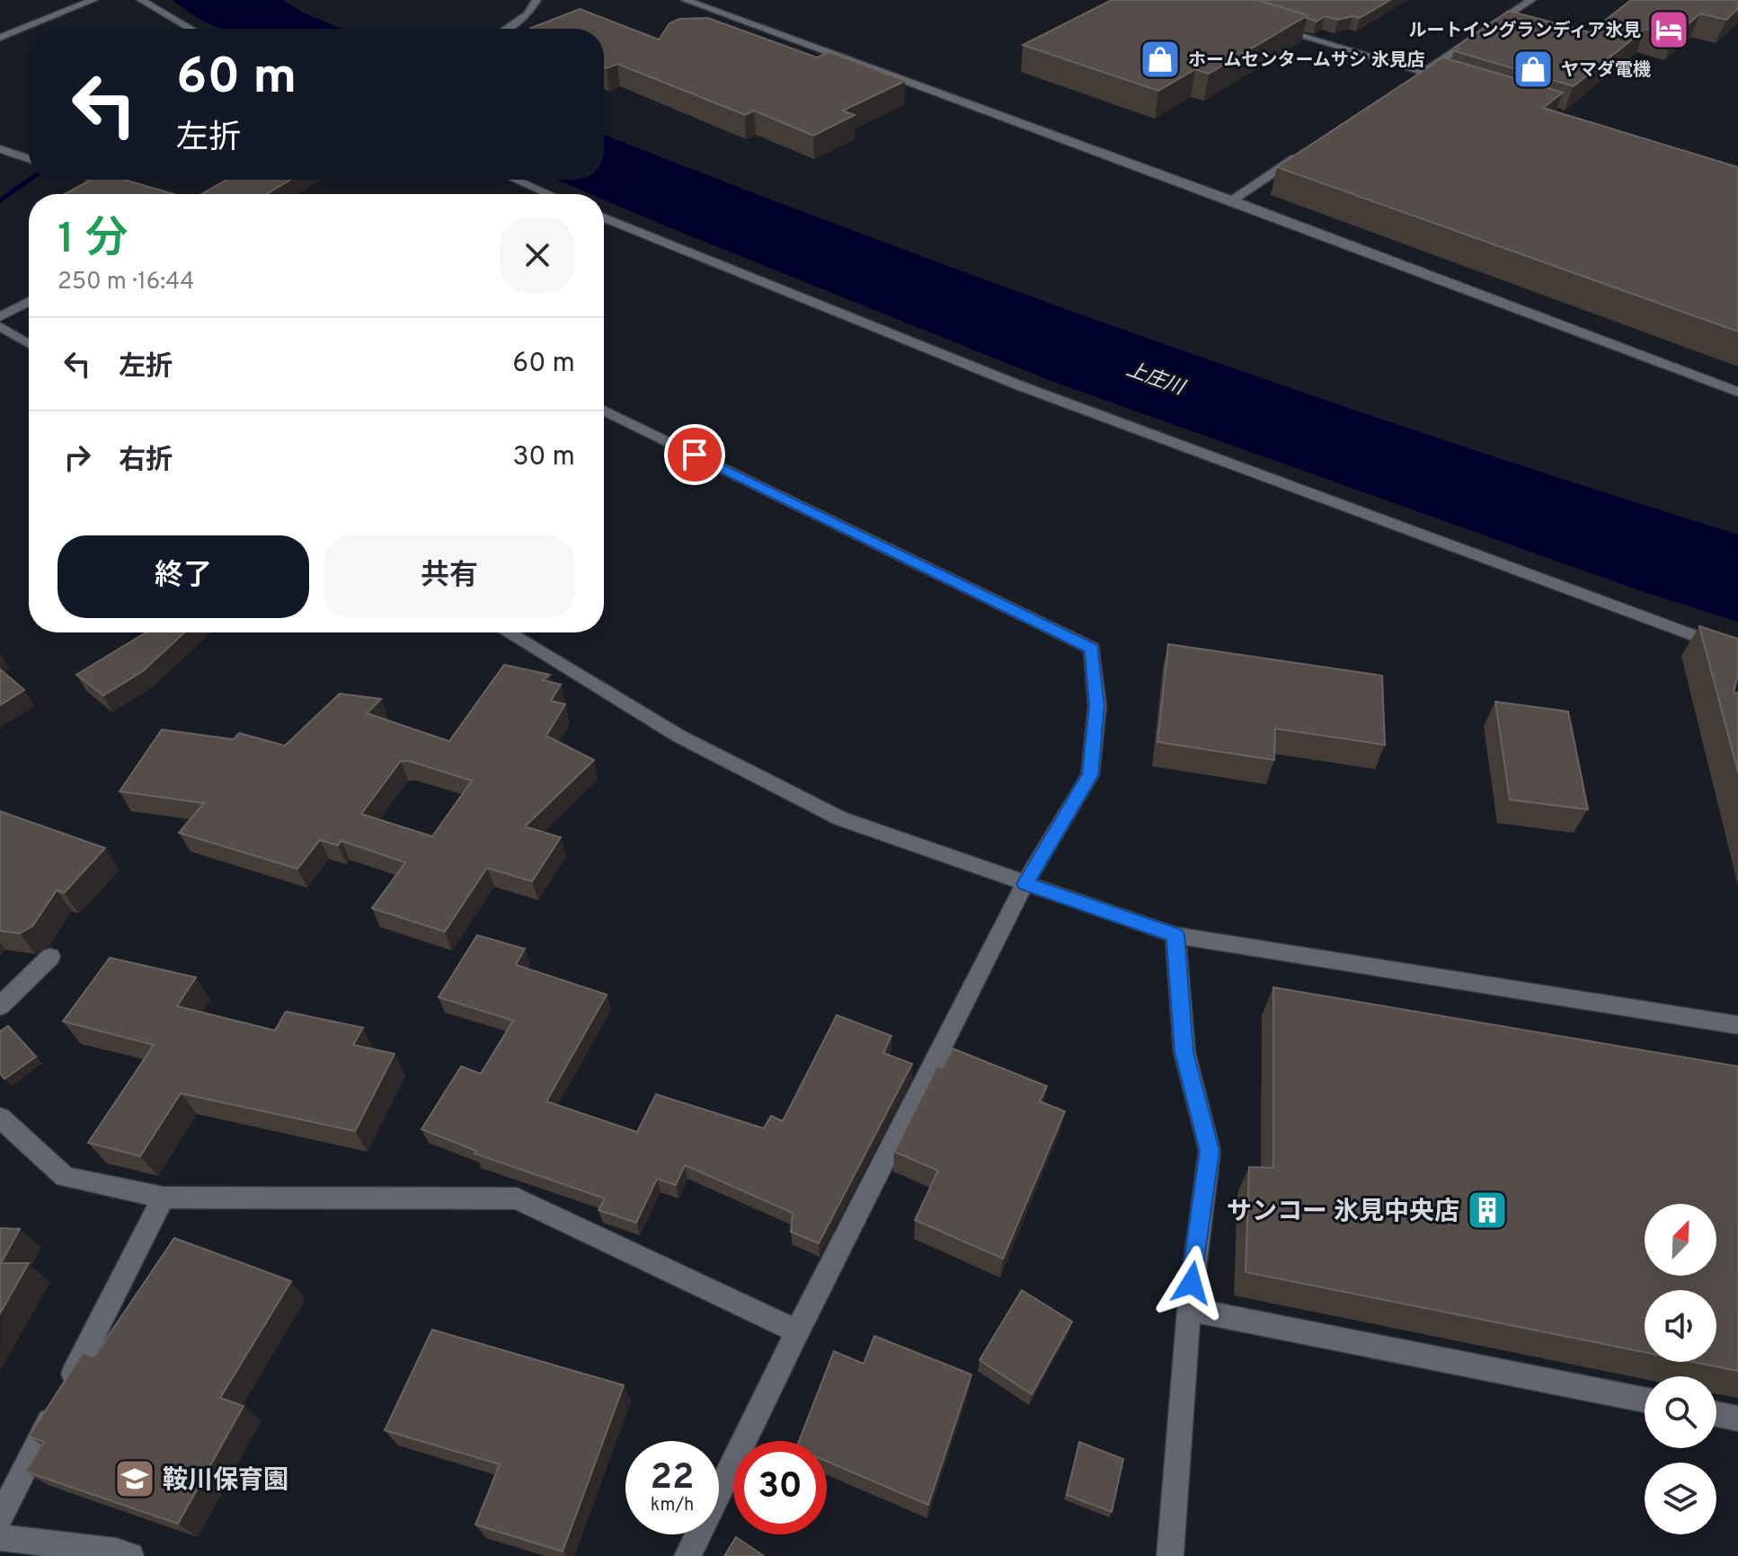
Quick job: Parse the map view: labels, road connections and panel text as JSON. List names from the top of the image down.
{
  "water": ["上庄川"],
  "places": {
    "hotel": ["ルートイングランディア氷見"],
    "shop": ["ホームセンタームサシ 氷見店", "ヤマダ電機"],
    "building": ["サンコー 氷見中央店"],
    "school or university": ["鞍川保育園"]
  },
  "north": "top right",
  "page": {
    "turn": ["60 m", "左折"],
    "heading": ["1 分", "250 m · 16:44"],
    "list": [
      {
        "name": "左折",
        "value": "60 m"
      },
      {
        "name": "右折",
        "value": "30 m"
      }
    ],
    "buttons": ["終了", "共有"],
    "speed": "22 km/h",
    "limit": "30"
  }
}
